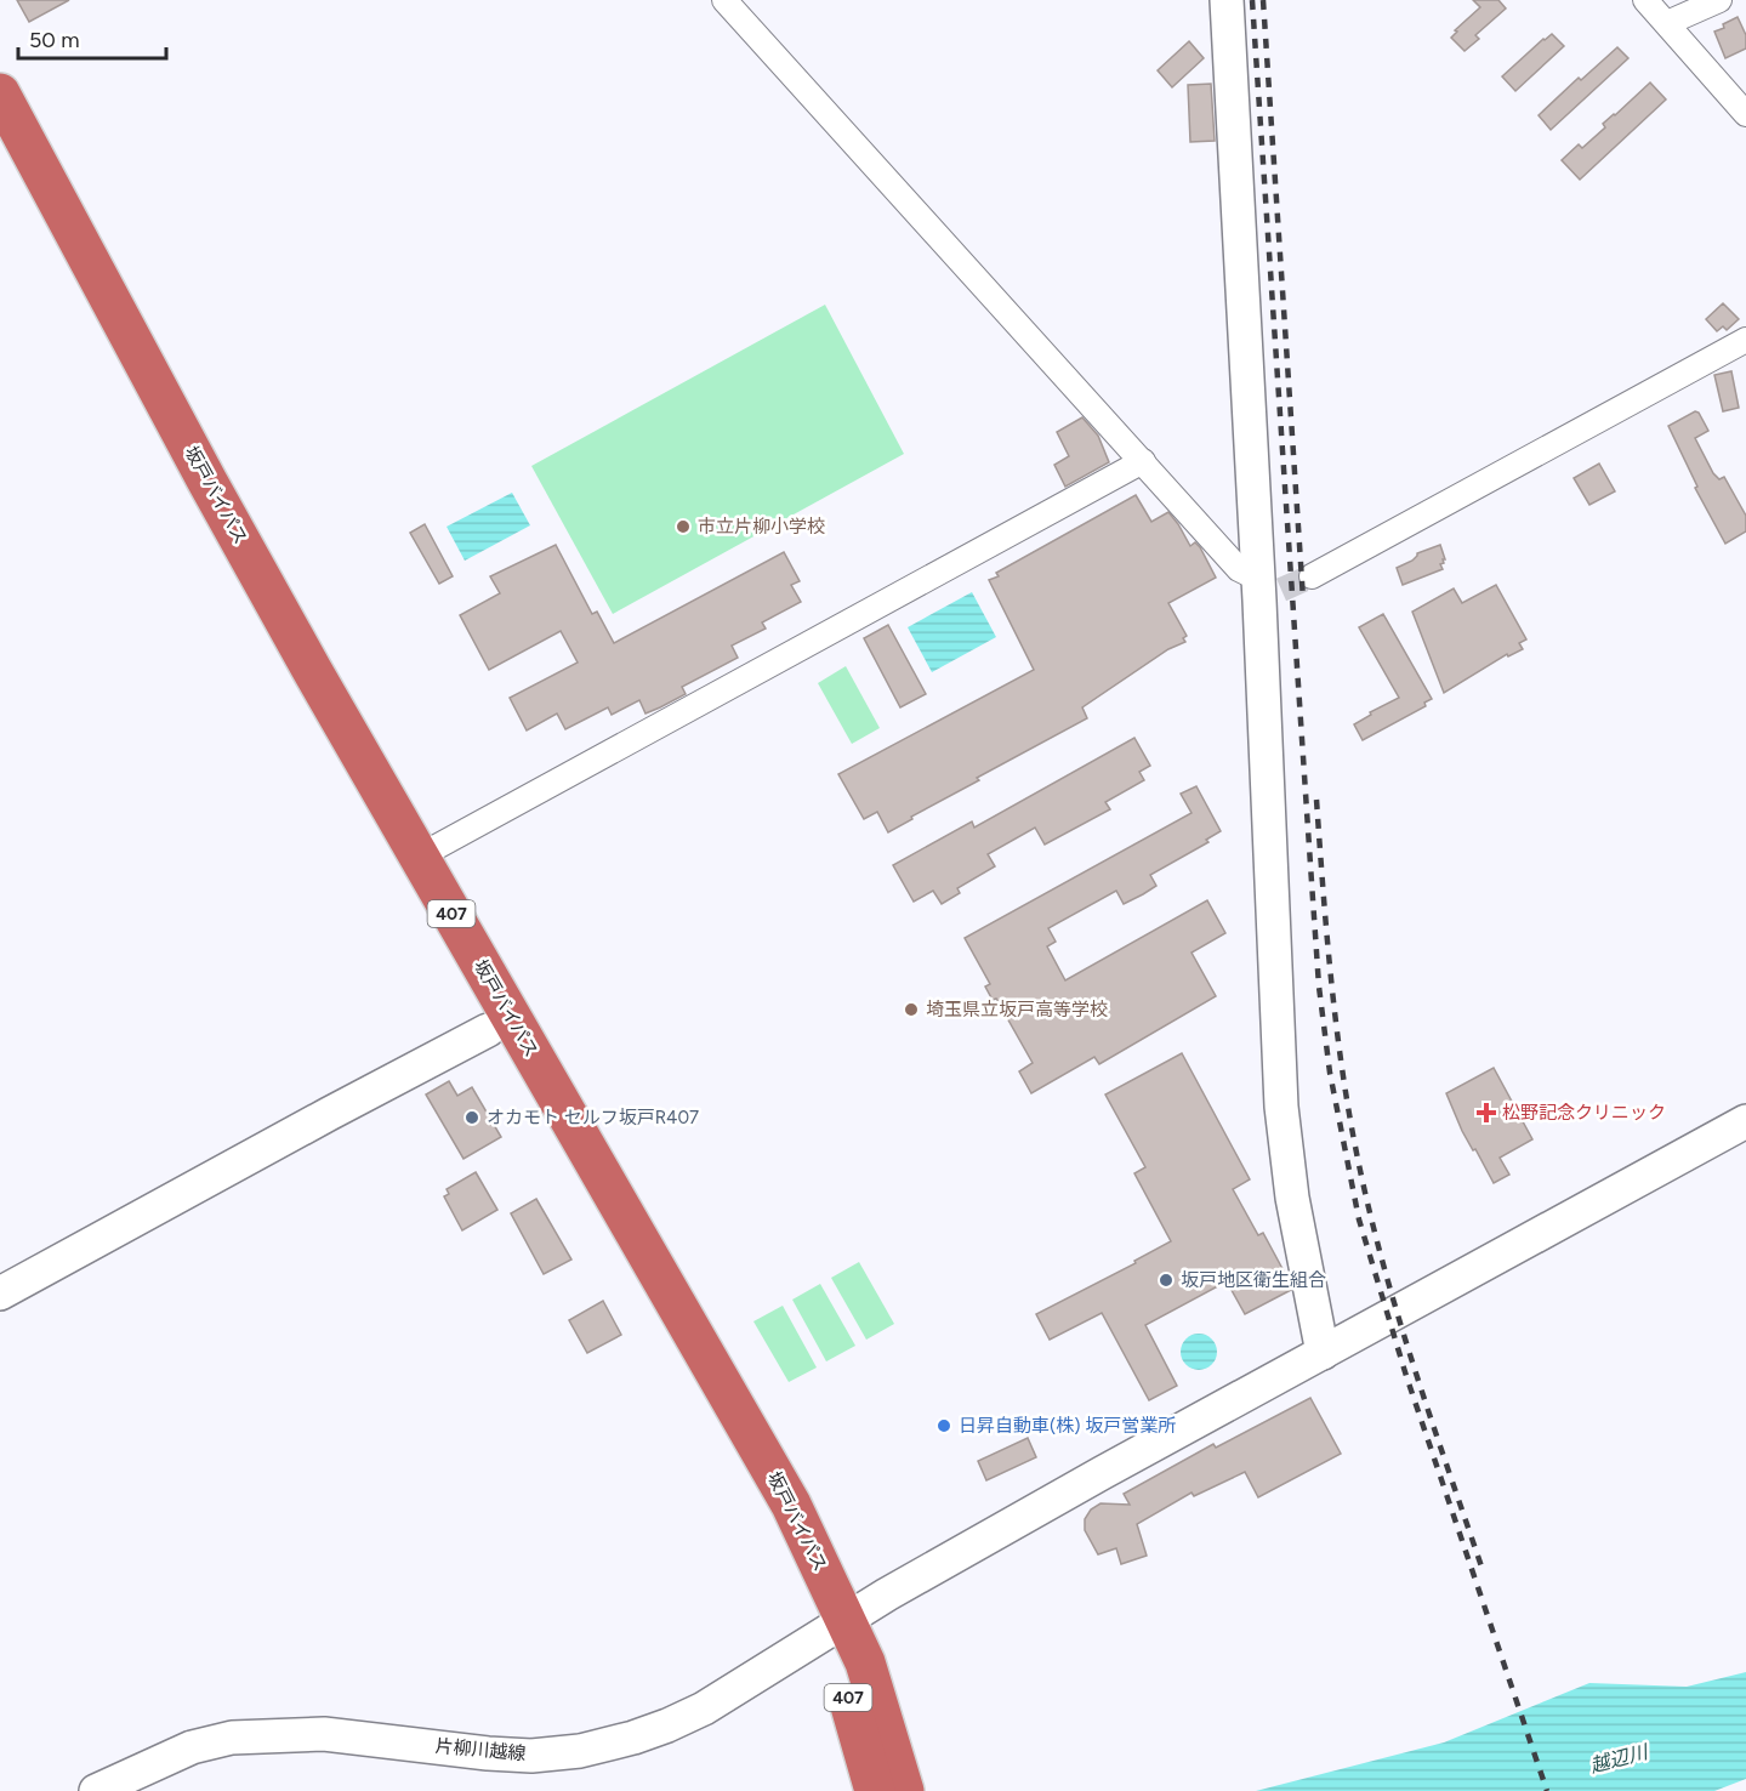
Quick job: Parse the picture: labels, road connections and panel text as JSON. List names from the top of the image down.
{
  "streets": {
    "highway": ["坂戸バイパス", "407"],
    "street": ["片柳川越線"]
  },
  "crossings": [
    ["坂戸バイパス", "407"],
    ["坂戸バイパス", "片柳川越線"]
  ],
  "water": ["越辺川"],
  "places": {
    "other": [
      "市立片柳小学校",
      "埼玉県立坂戸高等学校",
      "オカモト セルフ坂戸R407",
      "坂戸地区衛生組合",
      "日昇自動車(株) 坂戸営業所"
    ],
    "health": ["松野記念クリニック"]
  },
  "scale_bar": "50 m"
}
